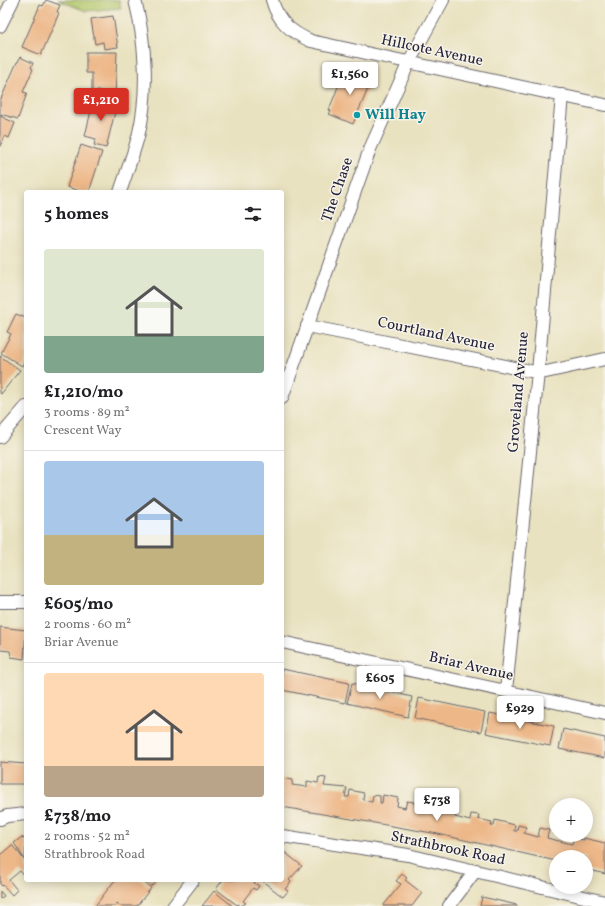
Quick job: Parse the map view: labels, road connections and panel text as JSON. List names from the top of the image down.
{
  "streets": {
    "street": [
      "Hillcote Avenue",
      "The Chase",
      "Courtland Avenue",
      "Groveland Avenue",
      "Briar Avenue",
      "Strathbrook Road"
    ]
  },
  "crossings": [
    ["Hillcote Avenue", "The Chase"],
    ["Hillcote Avenue", "Groveland Avenue"],
    ["The Chase", "Courtland Avenue"],
    ["Courtland Avenue", "Groveland Avenue"],
    ["Groveland Avenue", "Briar Avenue"]
  ],
  "places": ["Will Hay"],
  "page": {
    "price": [
      "£1,560",
      "£1,210",
      "£605",
      "£929",
      "£738"
    ],
    "heading": "5 homes",
    "list": [
      {
        "name": "£1,210/mo",
        "note": "3 rooms · 89 m² · Crescent Way"
      },
      {
        "name": "£605/mo",
        "note": "2 rooms · 60 m² · Briar Avenue"
      },
      {
        "name": "£738/mo",
        "note": "2 rooms · 52 m² · Strathbrook Road"
      }
    ],
    "map_buttons": ["+", "−"]
  }
}
